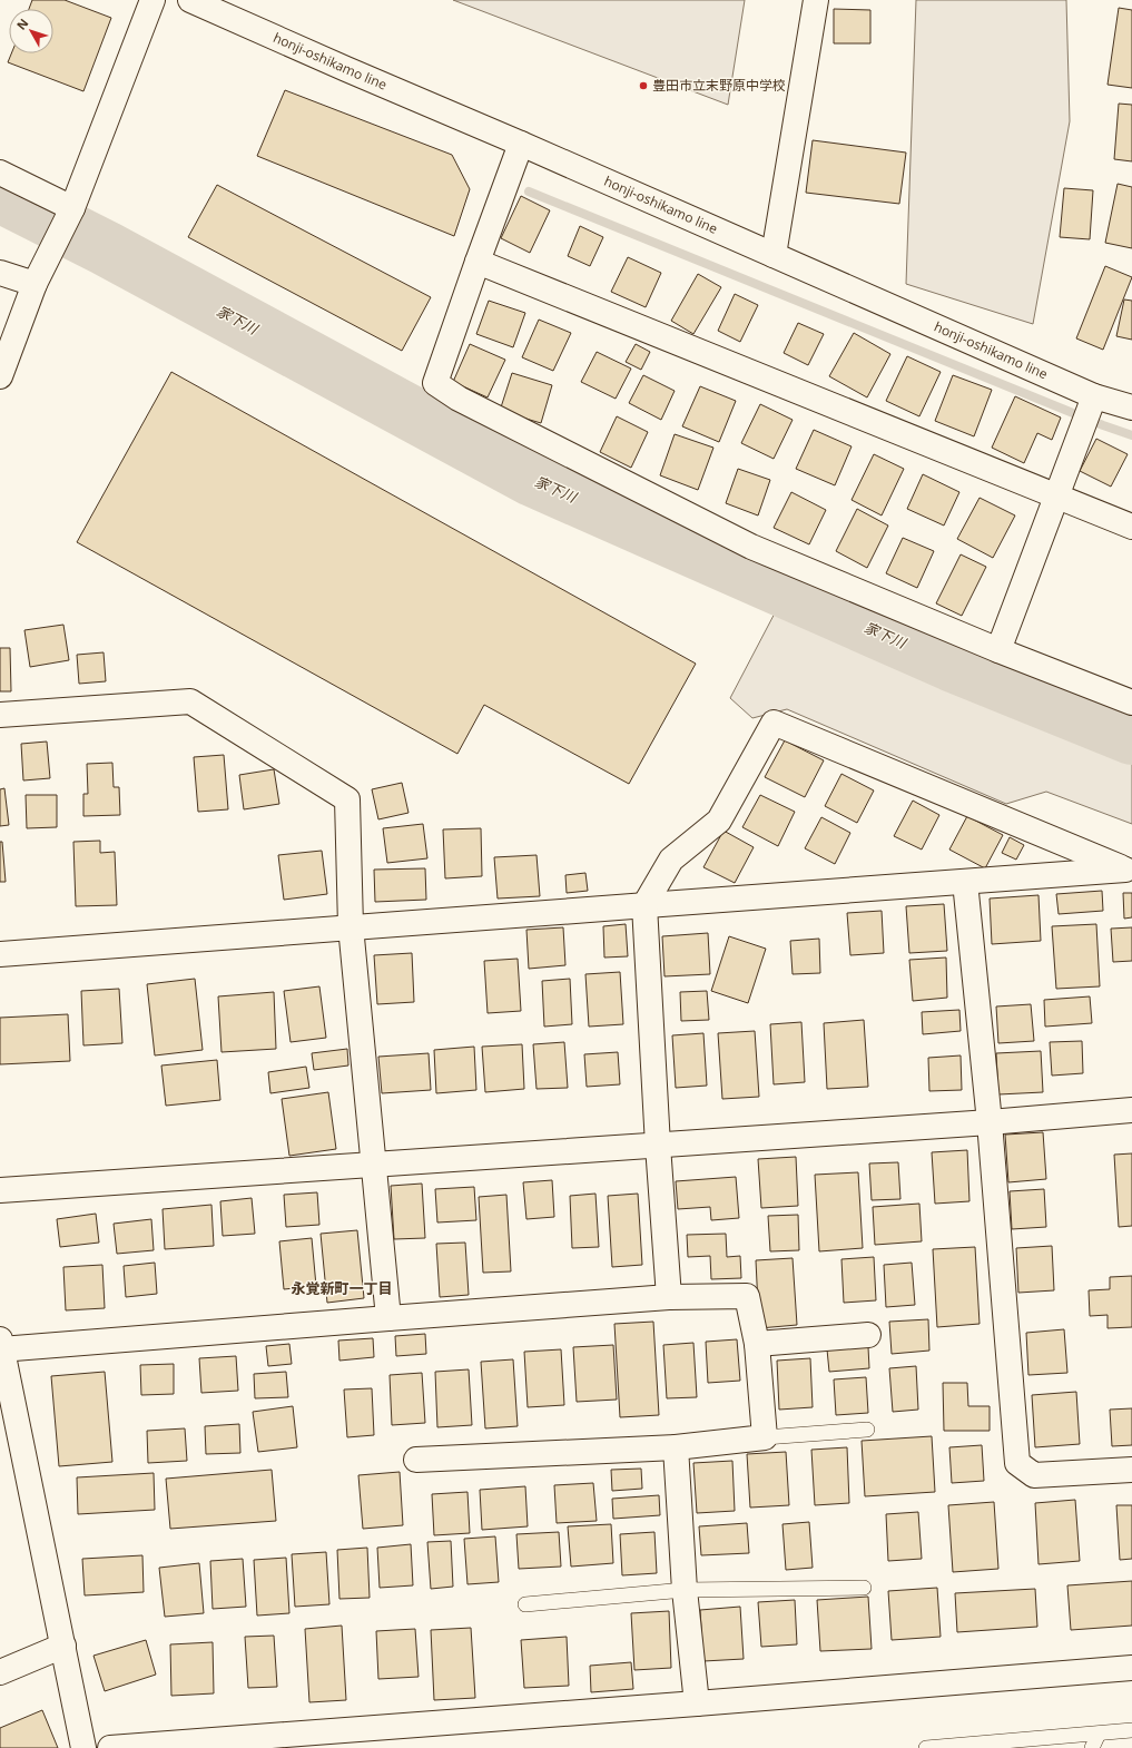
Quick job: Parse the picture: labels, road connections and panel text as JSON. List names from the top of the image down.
{
  "streets": {
    "street": ["honji-oshikamo line"]
  },
  "districts": ["永覚新町一丁目"],
  "water": ["家下川"],
  "places": ["豊田市立末野原中学校"],
  "north": "top left"
}
